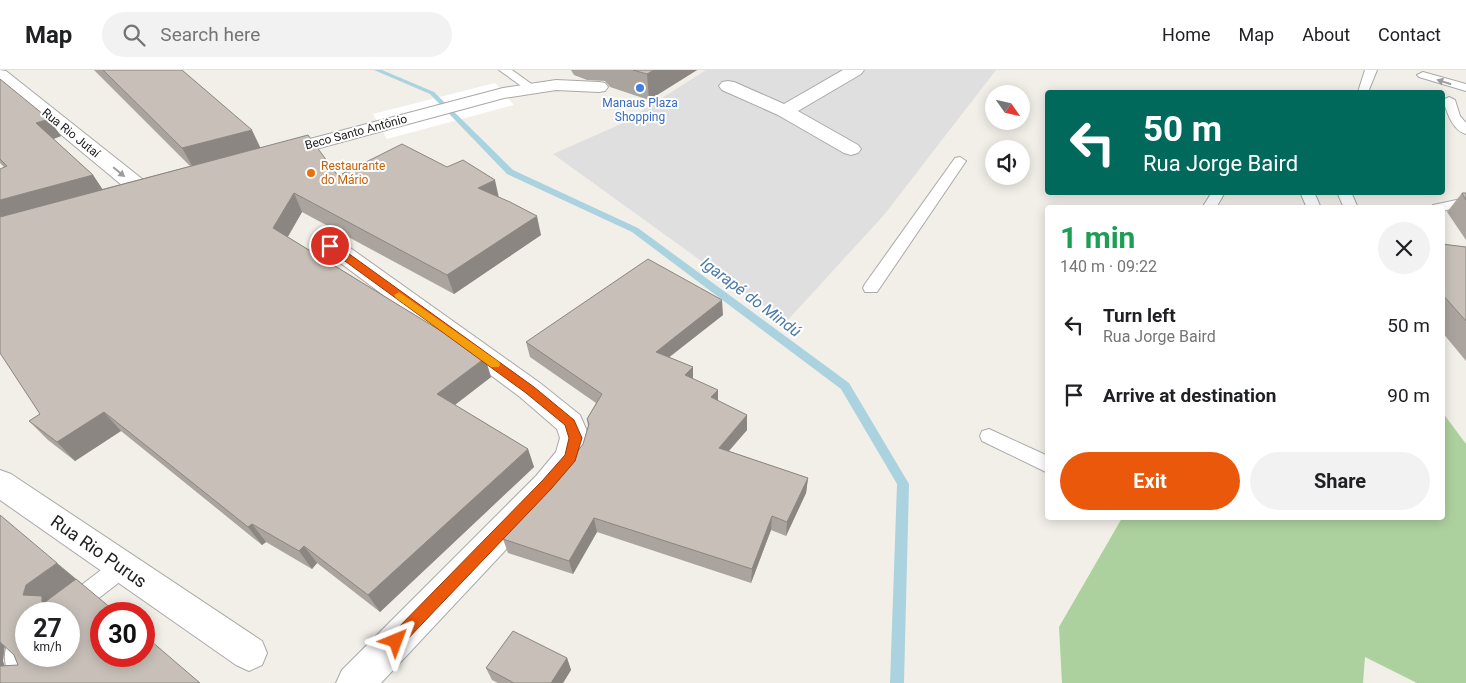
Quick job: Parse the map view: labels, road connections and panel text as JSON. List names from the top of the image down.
{
  "streets": {
    "street": ["Beco Santo Antônio", "Rua Rio Jutaí", "Rua Rio Purus"]
  },
  "one_way": ["Rua Rio Jutaí"],
  "water": ["Igarapé do Mindú"],
  "places": ["Manaus Plaza Shopping", "Restaurante do Mário"],
  "north": "bottom right",
  "page": {
    "header": "Map",
    "search": "Search here",
    "nav": [
      "Home",
      "Map",
      "About",
      "Contact"
    ],
    "turn": ["50 m", "Rua Jorge Baird"],
    "heading": ["1 min", "140 m · 09:22"],
    "list": [
      {
        "name": "Turn left",
        "note": "Rua Jorge Baird",
        "value": "50 m"
      },
      {
        "name": "Arrive at destination",
        "value": "90 m"
      }
    ],
    "buttons": ["Exit", "Share"],
    "speed": "27 km/h",
    "limit": "30"
  }
}
